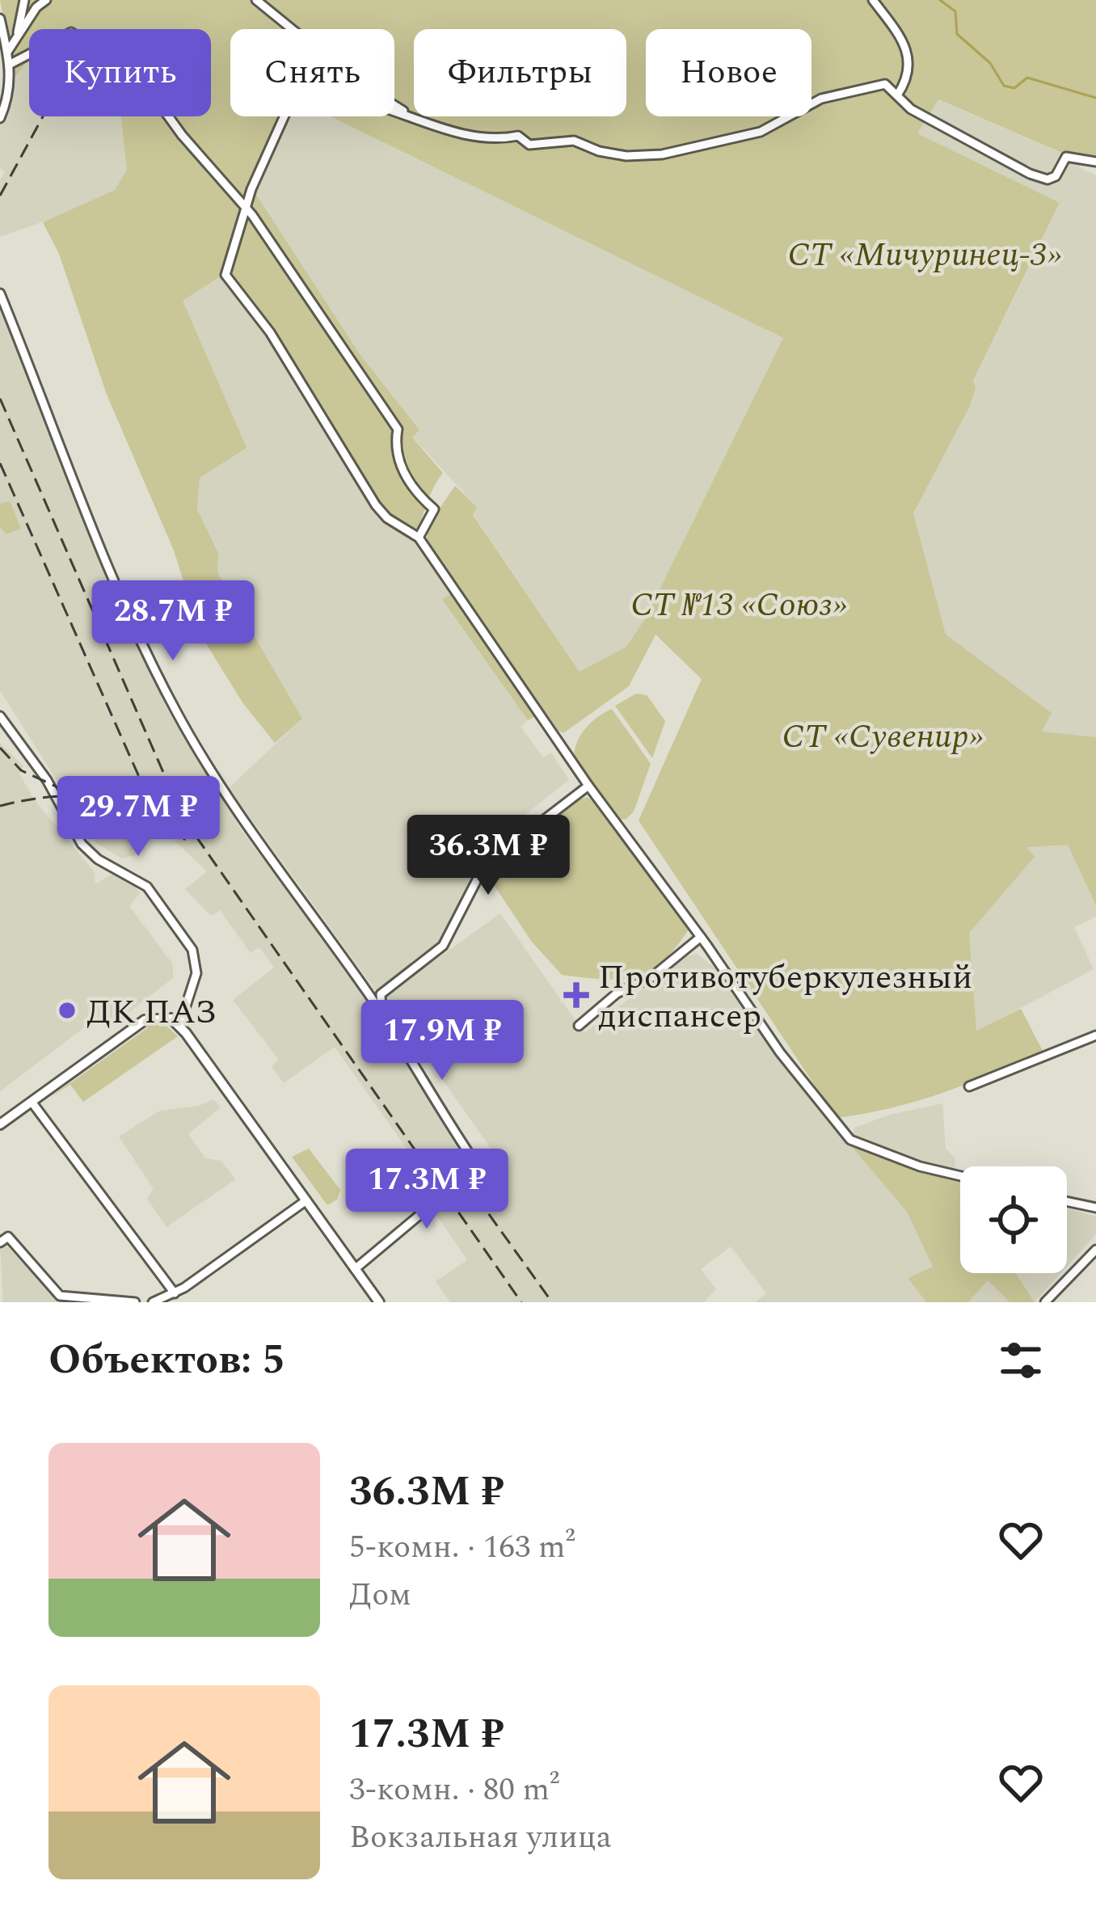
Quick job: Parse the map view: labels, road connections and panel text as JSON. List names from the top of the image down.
{
  "parks": ["СТ «Мичуринец-3»", "СТ №13 «Союз»", "СТ «Сувенир»"],
  "places": {
    "health": ["Противотуберкулезный диспансер"],
    "other": ["ДК ПАЗ"]
  },
  "page": {
    "chip": [
      "Купить",
      "Снять",
      "Фильтры",
      "Новое"
    ],
    "price": [
      "28.7M ₽",
      "29.7M ₽",
      "36.3M ₽",
      "17.9M ₽",
      "17.3M ₽"
    ],
    "heading": "Объектов: 5",
    "list": [
      {
        "name": "36.3M ₽",
        "note": "5-комн. · 163 m² · Дом"
      },
      {
        "name": "17.3M ₽",
        "note": "3-комн. · 80 m² · Вокзальная улица"
      }
    ]
  }
}
